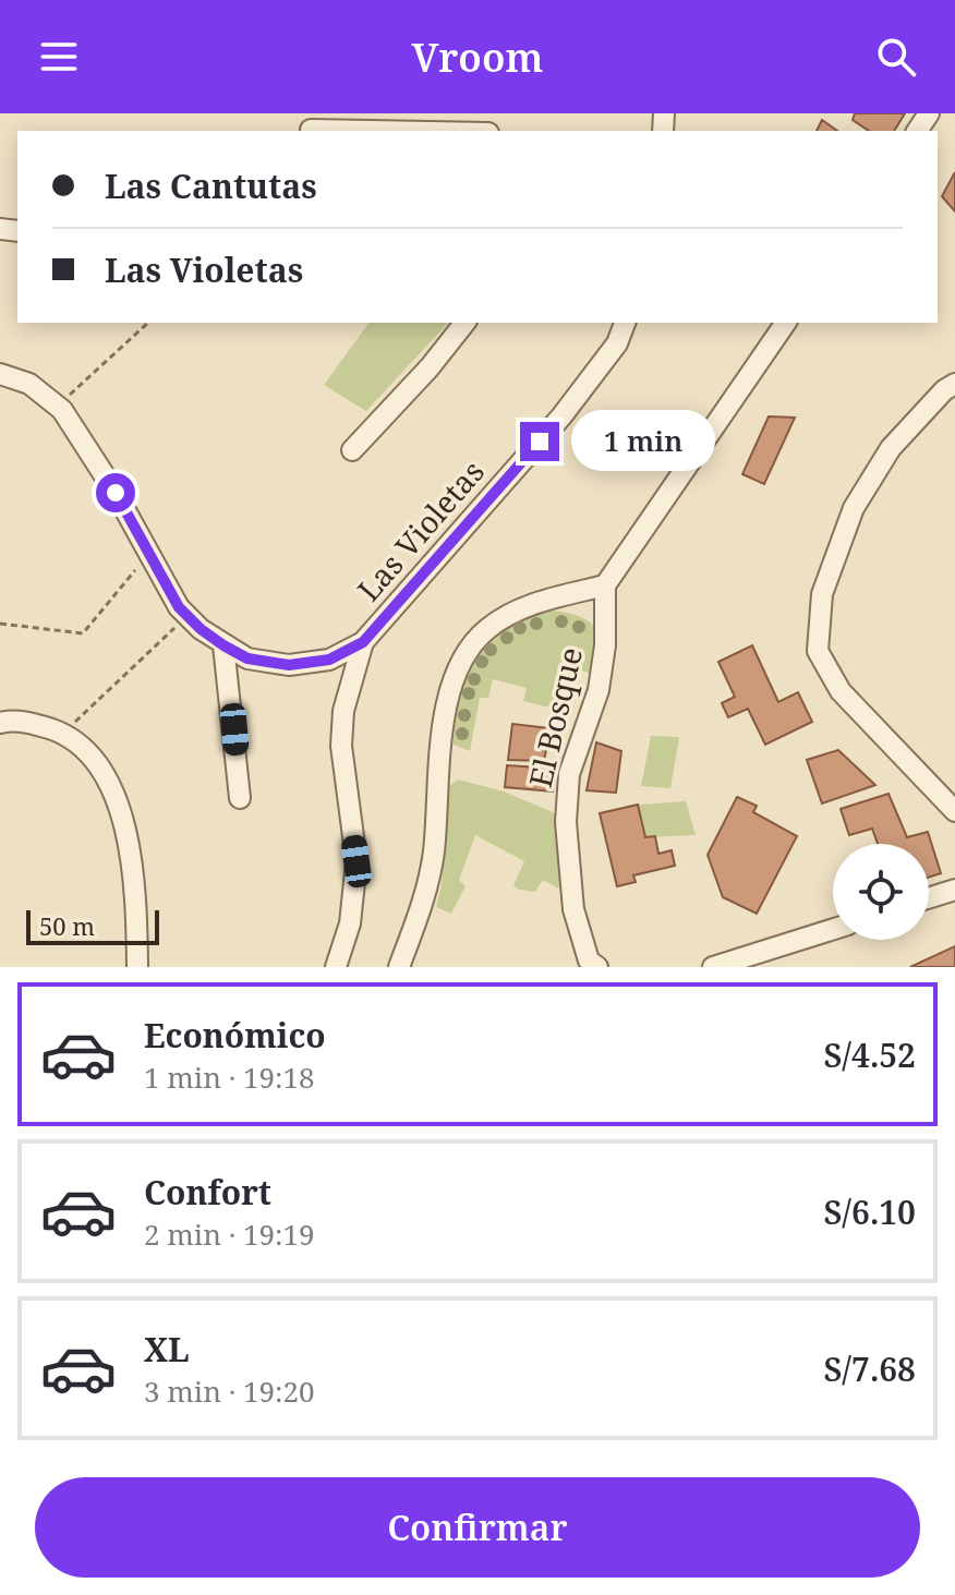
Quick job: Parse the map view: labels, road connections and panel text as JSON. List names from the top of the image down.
{
  "streets": {
    "street": ["Las Violetas", "El Bosque"]
  },
  "scale_bar": "50 m",
  "page": {
    "header": "Vroom",
    "banner": ["Las Cantutas", "Las Violetas"],
    "bubble": "1 min",
    "scale": "50 m",
    "list": [
      {
        "name": "Económico",
        "note": "1 min · 19:18",
        "value": "S/4.52"
      },
      {
        "name": "Confort",
        "note": "2 min · 19:19",
        "value": "S/6.10"
      },
      {
        "name": "XL",
        "note": "3 min · 19:20",
        "value": "S/7.68"
      }
    ],
    "buttons": "Confirmar"
  }
}
